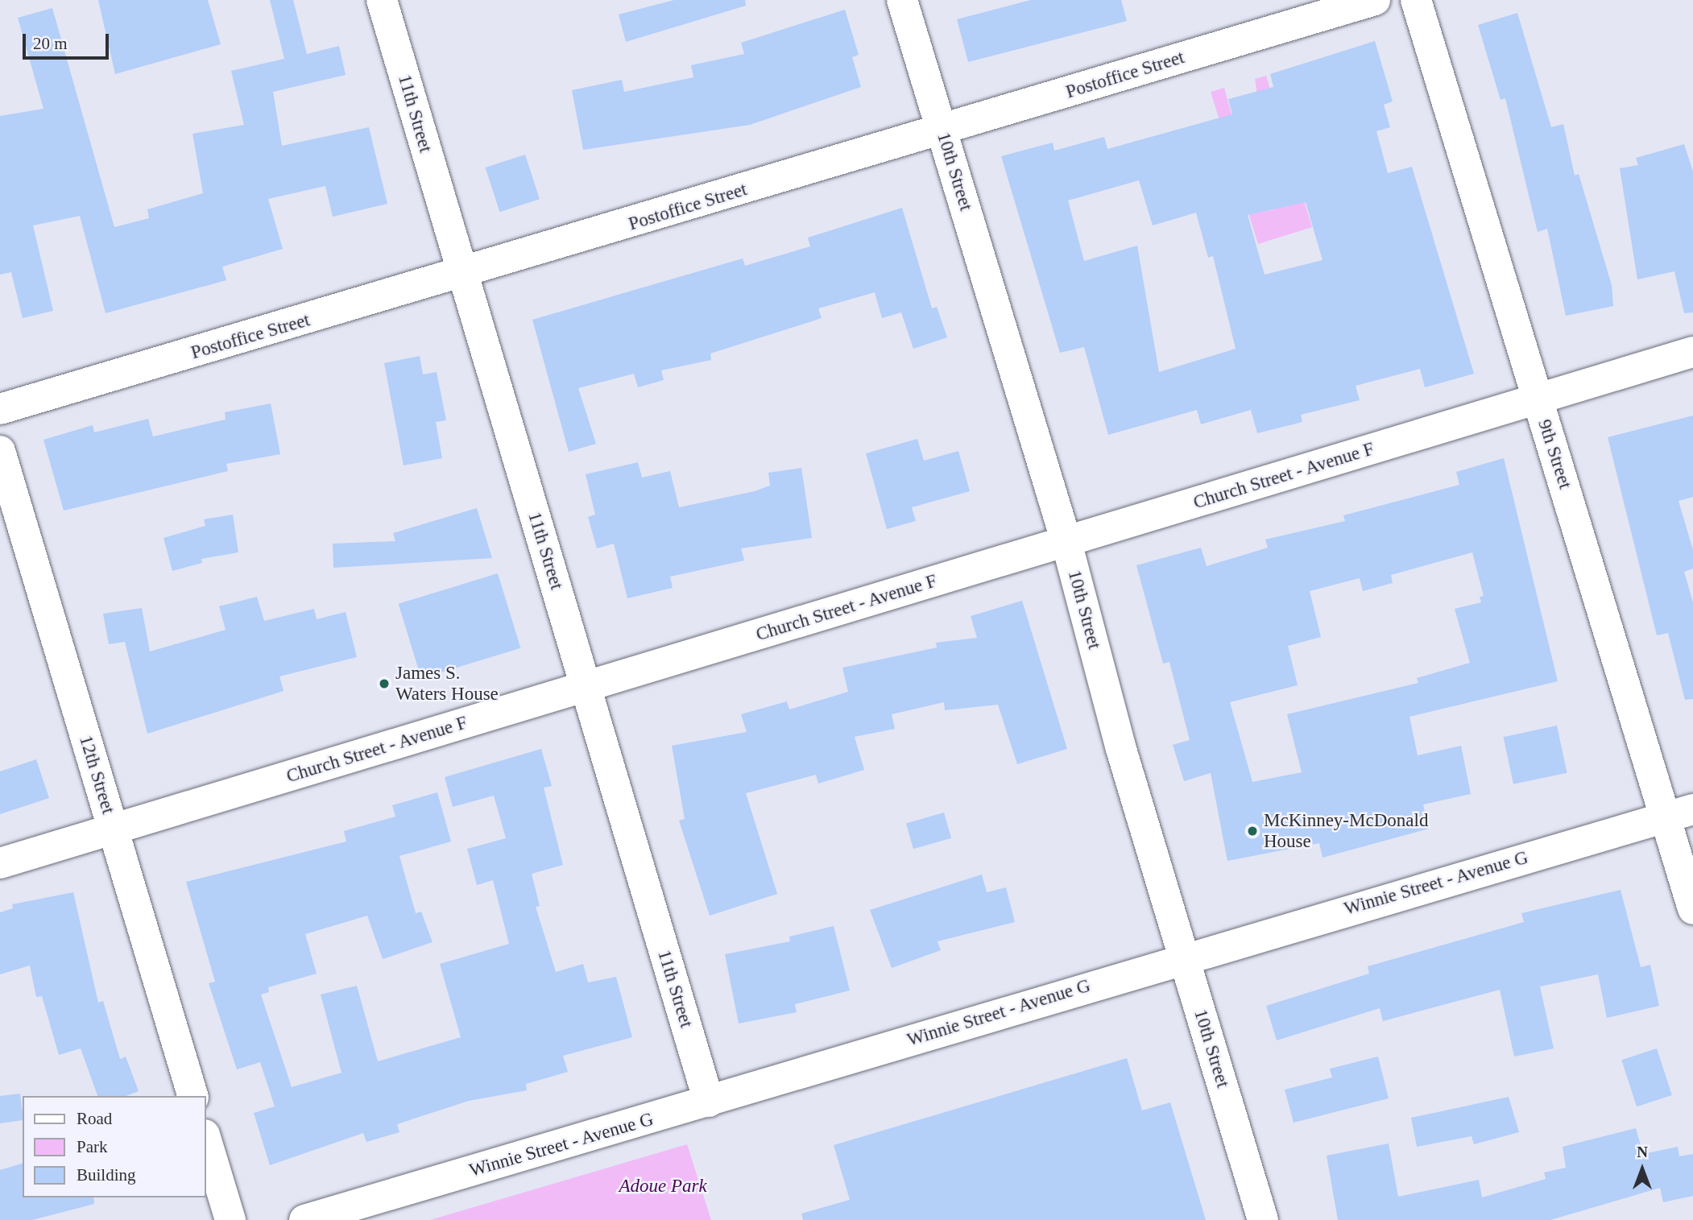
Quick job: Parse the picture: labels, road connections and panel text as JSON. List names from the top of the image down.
{
  "streets": {
    "street": [
      "Postoffice Street",
      "11th Street",
      "10th Street",
      "9th Street",
      "Church Street - Avenue F",
      "12th Street",
      "Winnie Street - Avenue G"
    ]
  },
  "crossings": [
    ["Postoffice Street", "11th Street"],
    ["Postoffice Street", "10th Street"],
    ["11th Street", "Church Street - Avenue F"],
    ["11th Street", "Winnie Street - Avenue G"],
    ["10th Street", "Church Street - Avenue F"],
    ["10th Street", "Winnie Street - Avenue G"],
    ["9th Street", "Church Street - Avenue F"],
    ["9th Street", "Winnie Street - Avenue G"],
    ["Church Street - Avenue F", "12th Street"]
  ],
  "parks": ["Adoue Park"],
  "places": ["James S. Waters House", "McKinney-McDonald House"],
  "legend": ["Road", "Park", "Building"],
  "scale_bar": "20 m",
  "north": "top"
}
